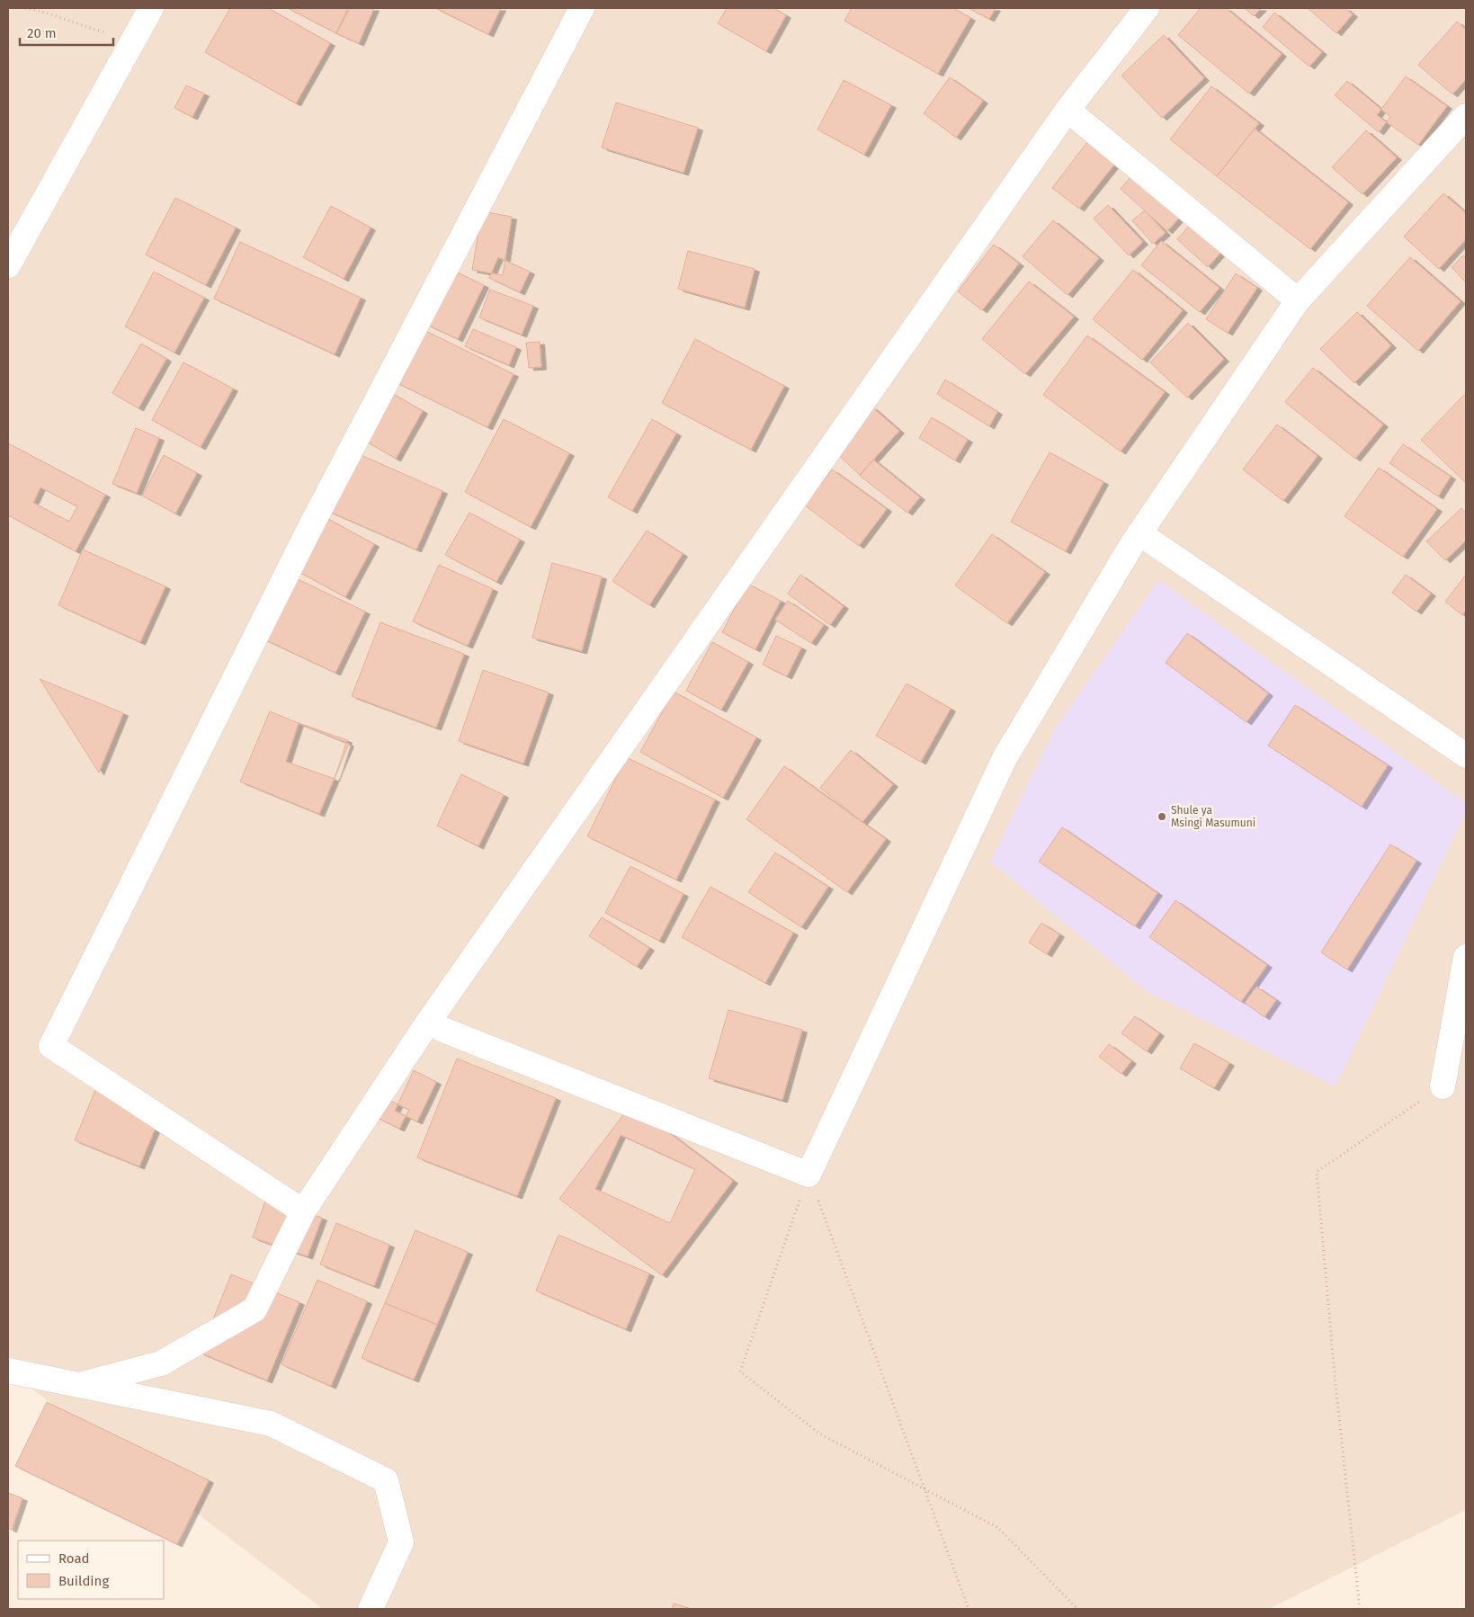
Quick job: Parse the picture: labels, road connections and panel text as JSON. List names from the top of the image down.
{
  "places": ["Shule ya Msingi Masumuni"],
  "legend": ["Road", "Building"],
  "scale_bar": "20 m"
}
